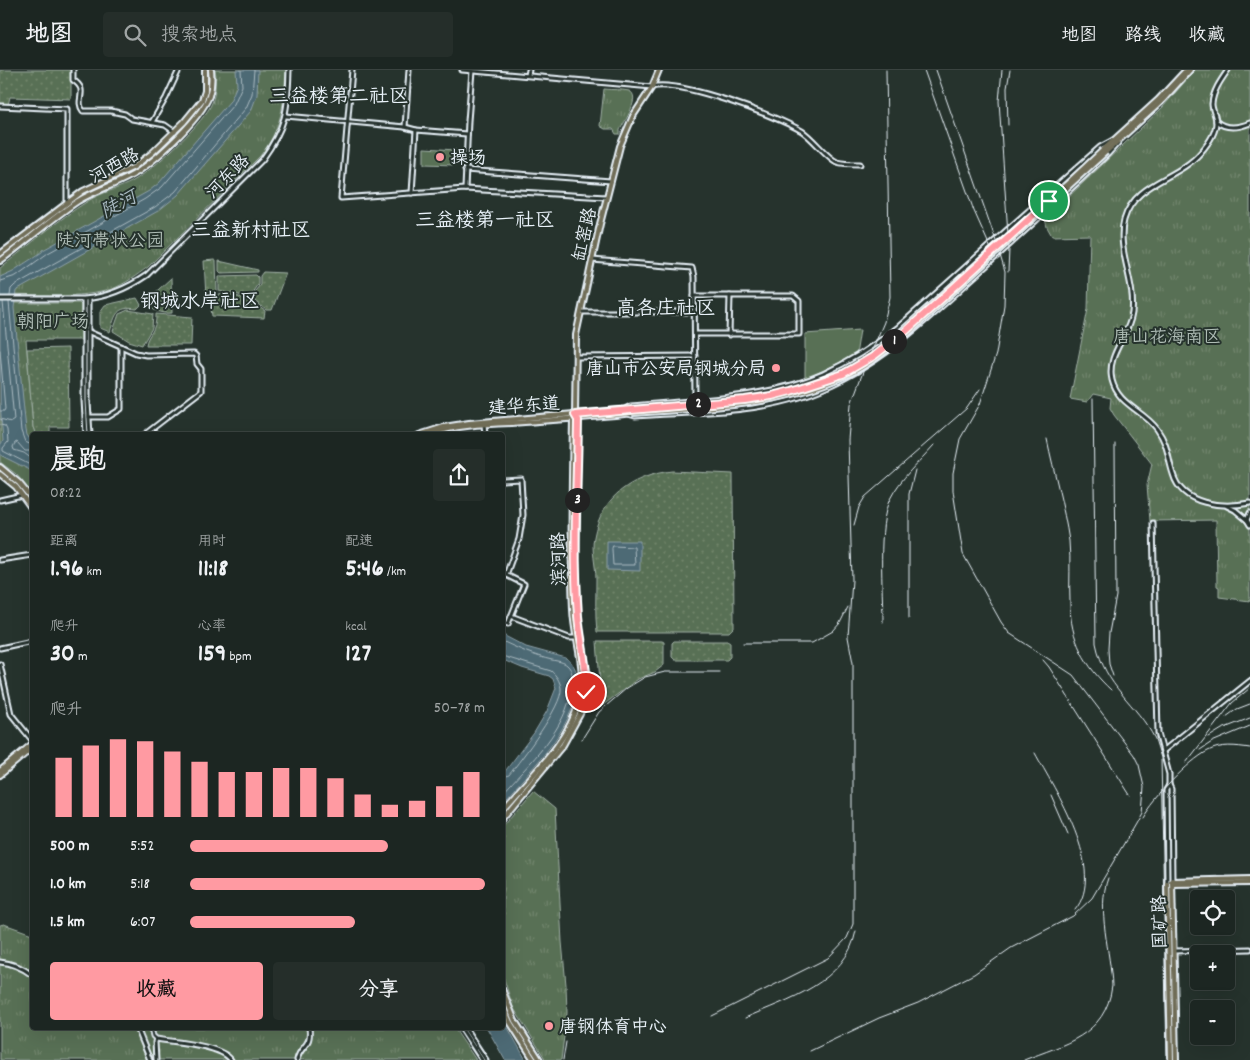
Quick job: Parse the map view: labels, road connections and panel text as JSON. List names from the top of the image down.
{
  "streets": {
    "main road": [
      "河西路",
      "缸窑路",
      "建华东道",
      "滨河路",
      "国矿路"
    ],
    "street": ["河东路"]
  },
  "crossings": [
    ["缸窑路", "建华东道"],
    ["缸窑路", "滨河路"],
    ["建华东道", "滨河路"]
  ],
  "districts": [
    "三益楼第二社区",
    "三益楼第一社区",
    "三益新村社区",
    "钢城水岸社区",
    "高各庄社区"
  ],
  "water": ["陡河"],
  "parks": ["陡河带状公园", "朝阳广场", "唐山花海南区"],
  "places": ["操场", "唐山市公安局钢城分局", "唐钢体育中心"],
  "page": {
    "header": "地图",
    "search": "搜索地点",
    "nav": ["地图", "路线", "收藏"],
    "pins": ["1", "2", "3"],
    "heading": ["晨跑", "08:22"],
    "stats": [
      ["距离", "1.96 km"],
      ["用时", "11:18"],
      ["配速", "5:46 /km"],
      ["爬升", "30 m"],
      ["心率", "159 bpm"],
      ["kcal", "127"]
    ],
    "chart": ["爬升", "50–78 m"],
    "list": [
      {
        "name": "500 m",
        "note": "5:52"
      },
      {
        "name": "1.0 km",
        "note": "5:18"
      },
      {
        "name": "1.5 km",
        "note": "6:07"
      }
    ],
    "map_buttons": ["+", "−"],
    "buttons": ["收藏", "分享"]
  }
}
